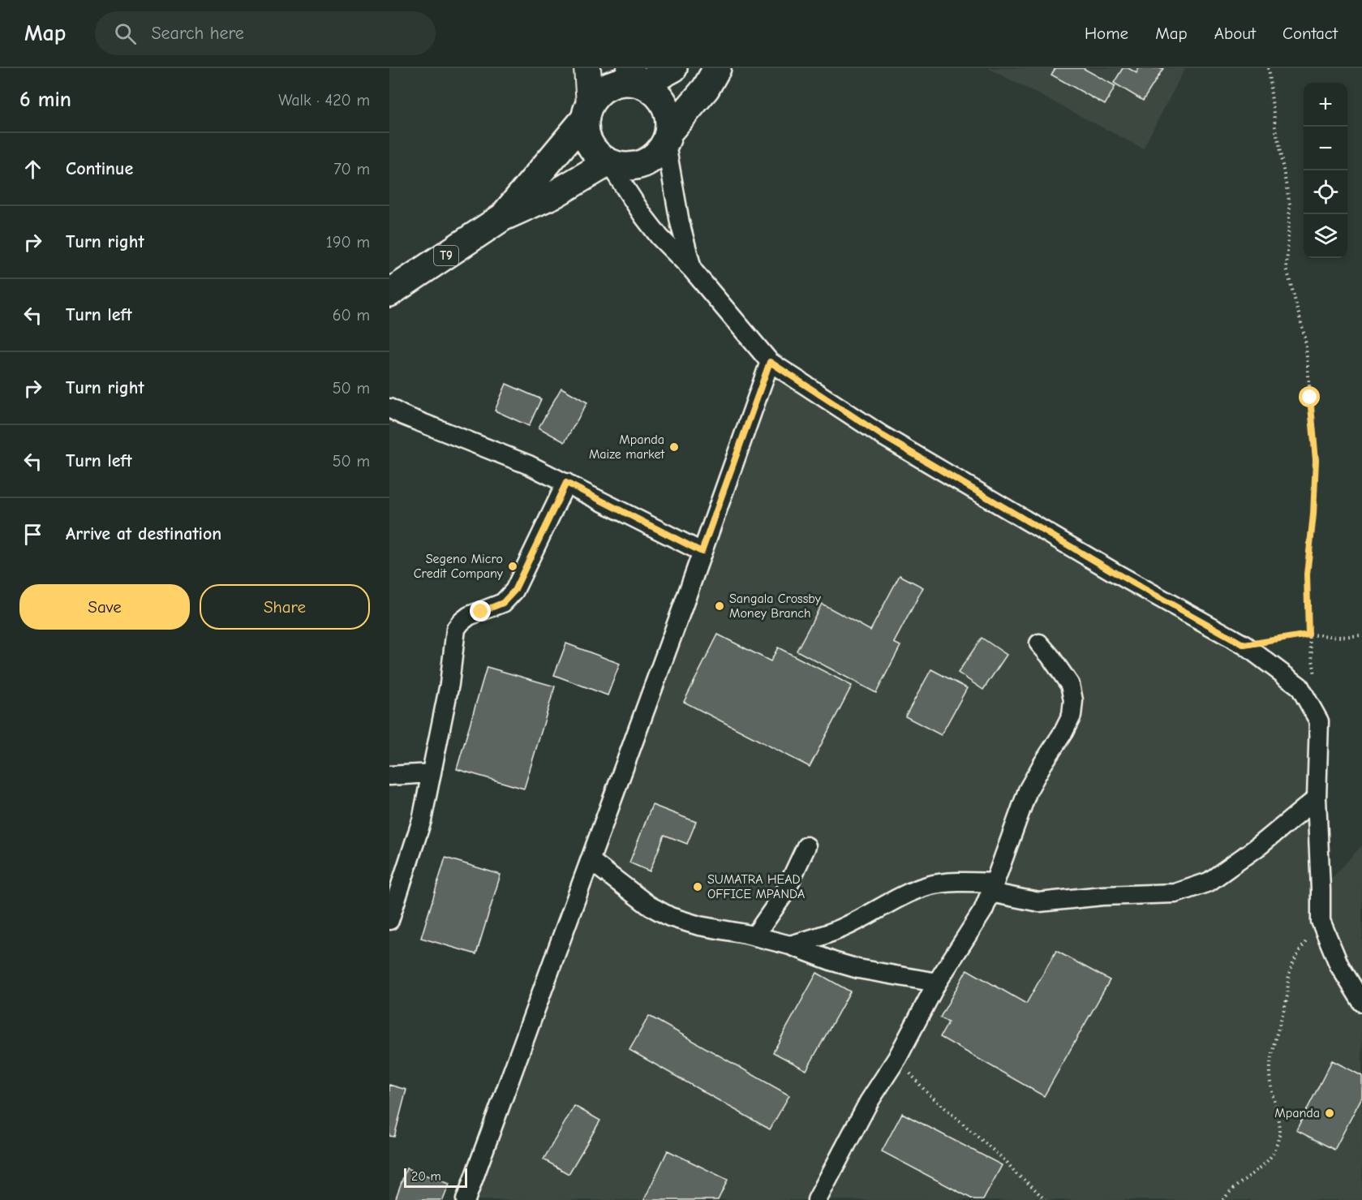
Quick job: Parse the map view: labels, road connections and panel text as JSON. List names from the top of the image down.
{
  "streets": {
    "highway": ["T9"]
  },
  "places": [
    "Mpanda Maize market",
    "Segeno Micro Credit Company",
    "Sangala Crossby Money Branch",
    "SUMATRA HEAD OFFICE MPANDA",
    "Mpanda"
  ],
  "scale_bar": "20 m",
  "page": {
    "header": "Map",
    "search": "Search here",
    "nav": [
      "Home",
      "Map",
      "About",
      "Contact"
    ],
    "heading": ["6 min", "Walk · 420 m"],
    "map_buttons": ["+", "−"],
    "list": [
      ["Continue", "70 m"],
      ["Turn right", "190 m"],
      ["Turn left", "60 m"],
      ["Turn right", "50 m"],
      ["Turn left", "50 m"],
      "Arrive at destination"
    ],
    "buttons": ["Save", "Share"],
    "scale": "20 m"
  }
}
